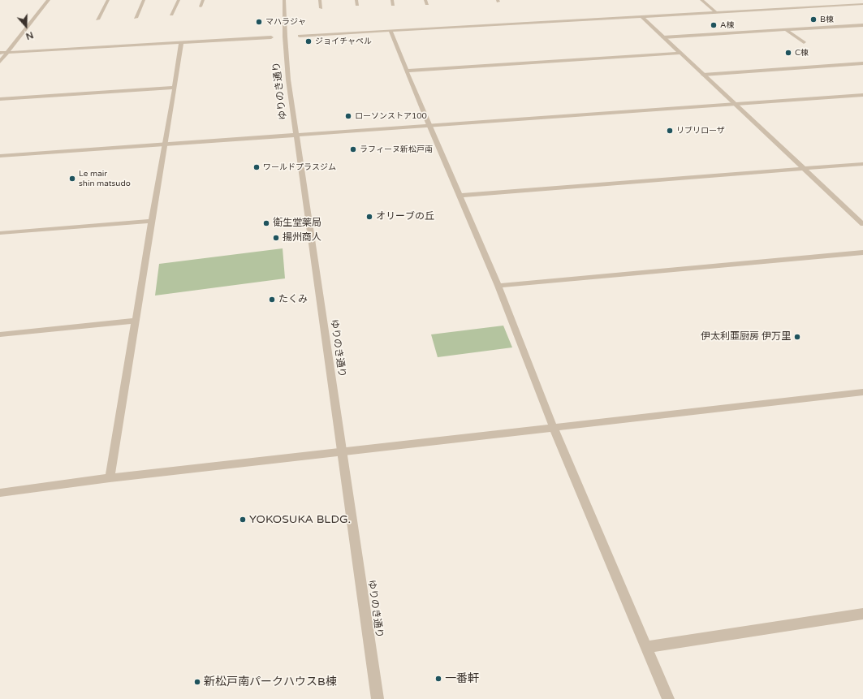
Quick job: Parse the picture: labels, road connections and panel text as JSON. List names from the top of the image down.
{
  "streets": {
    "street": ["ゆりのき通り"]
  },
  "places": [
    "B棟",
    "マハラジャ",
    "A棟",
    "ジョイチャペル",
    "C棟",
    "ローソンストア100",
    "リブリローザ",
    "ラフィーヌ新松戸南",
    "ワールドプラスジム",
    "Le mair shin matsudo",
    "オリーブの丘",
    "衛生堂薬局",
    "揚州商人",
    "たくみ",
    "伊太利亜厨房 伊万里",
    "YOKOSUKA BLDG.",
    "一番軒",
    "新松戸南パークハウスB棟"
  ],
  "north": "bottom"
}
